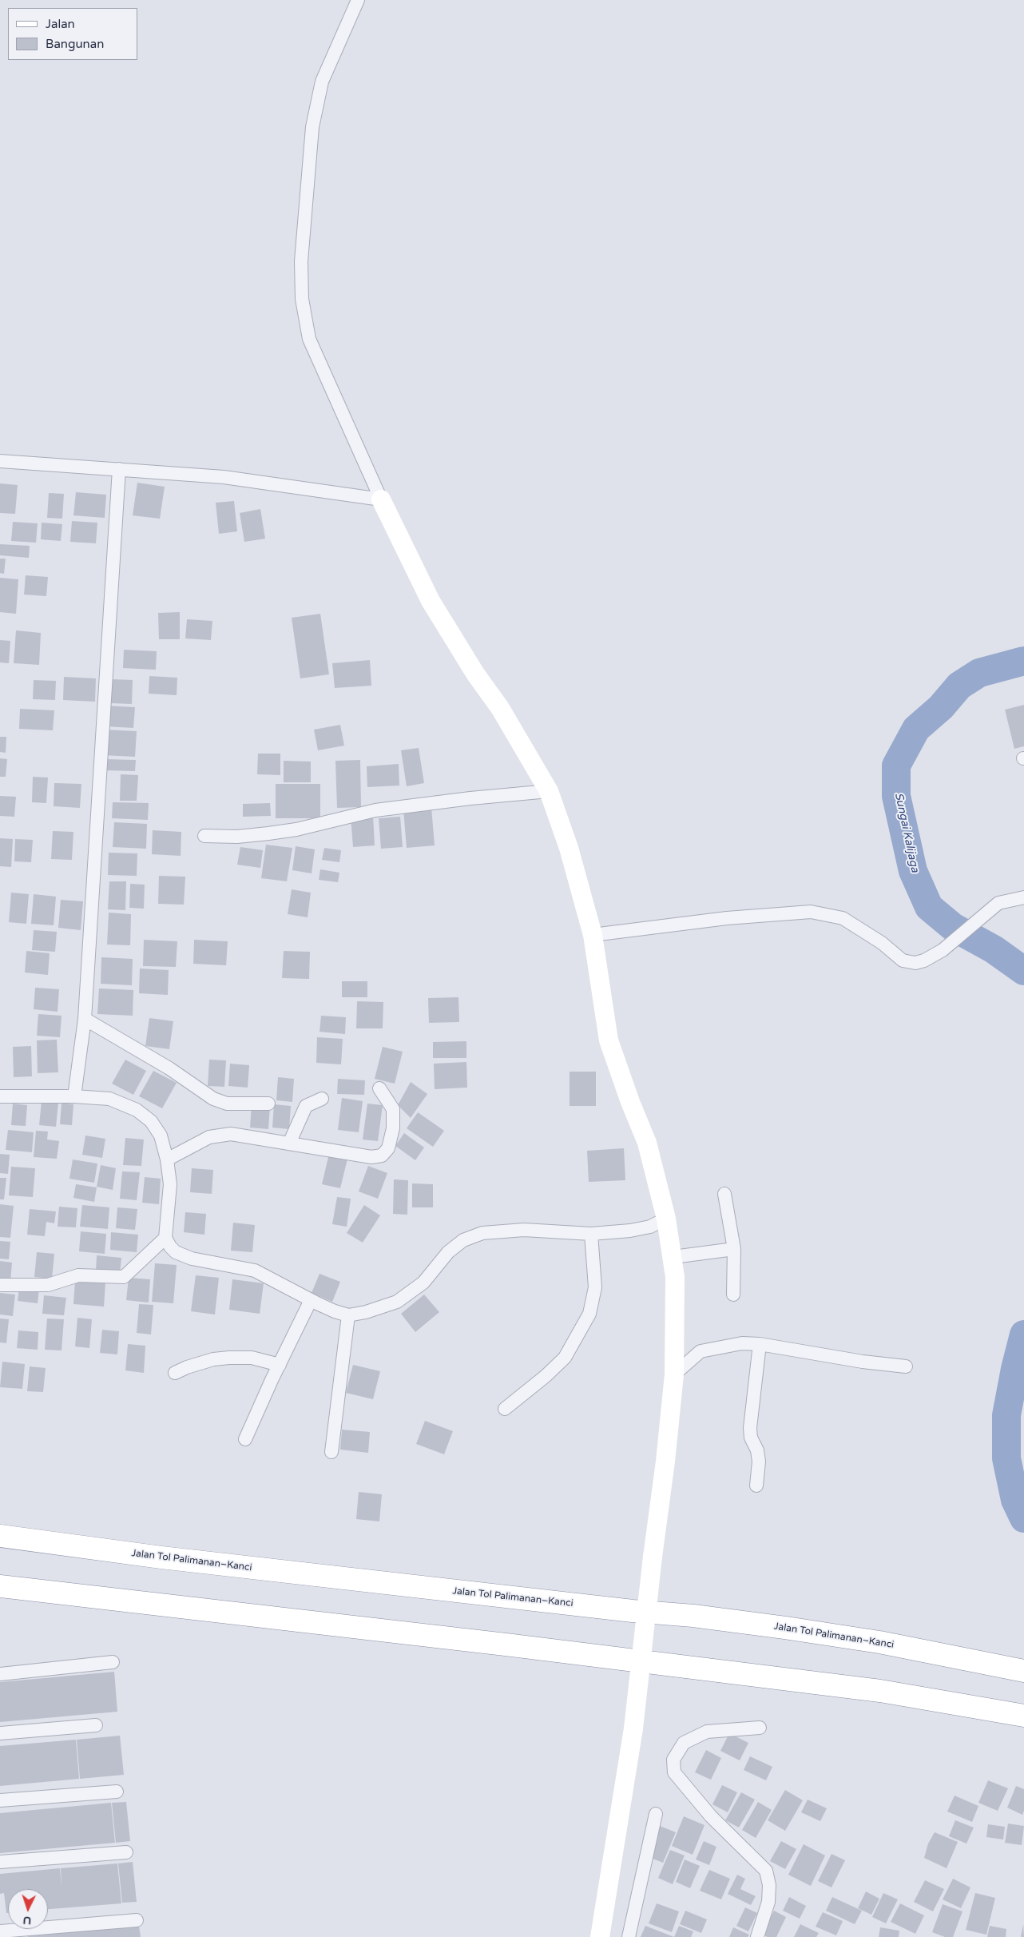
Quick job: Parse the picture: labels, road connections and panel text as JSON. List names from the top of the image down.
{
  "streets": {
    "highway": ["Jalan Tol Palimanan–Kanci"]
  },
  "water": ["Sungai Kalijaga"],
  "legend": ["Jalan", "Bangunan"],
  "north": "bottom"
}
